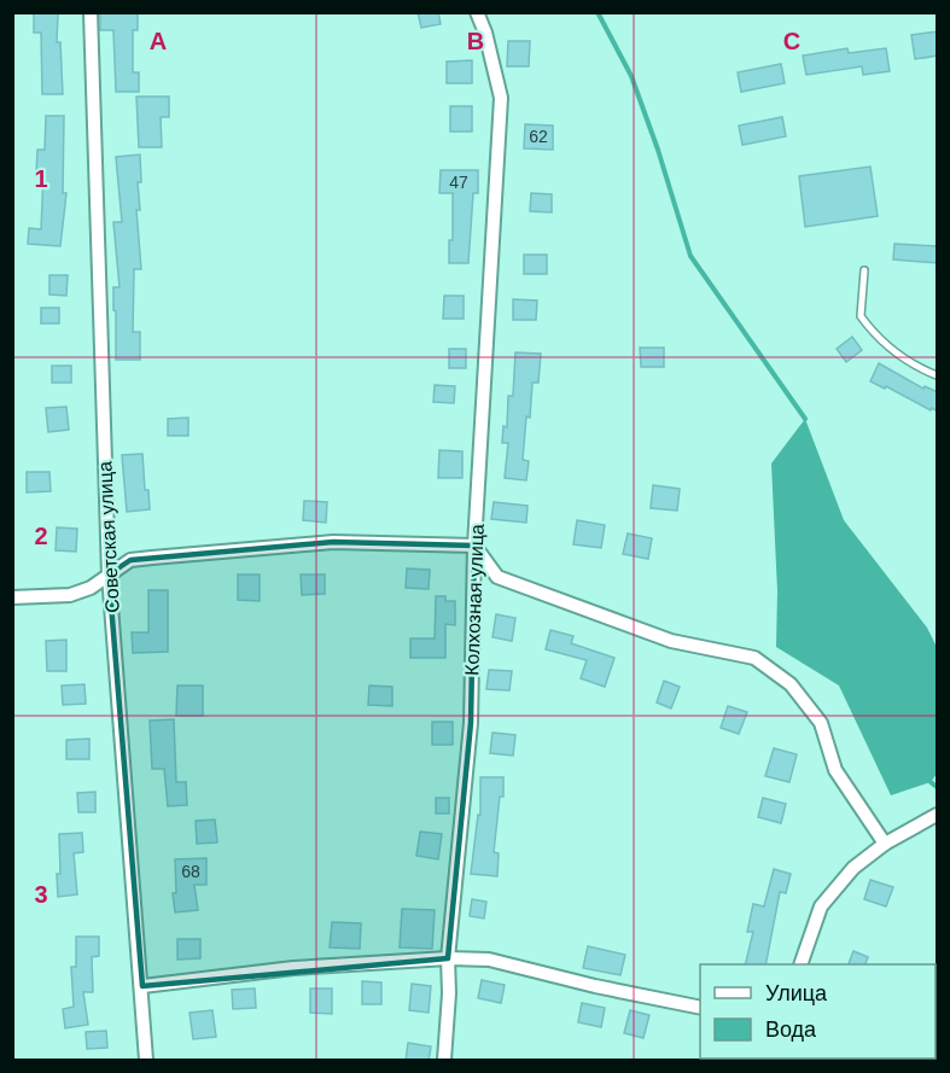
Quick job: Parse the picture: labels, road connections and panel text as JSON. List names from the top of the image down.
{
  "streets": {
    "street": ["Советская улица", "Колхозная улица"]
  },
  "house_numbers": ["62", "47", "68"],
  "legend": ["Улица", "Вода"],
  "grid": {
    "columns": ["A", "B", "C"],
    "rows": ["1", "2", "3"]
  }
}
